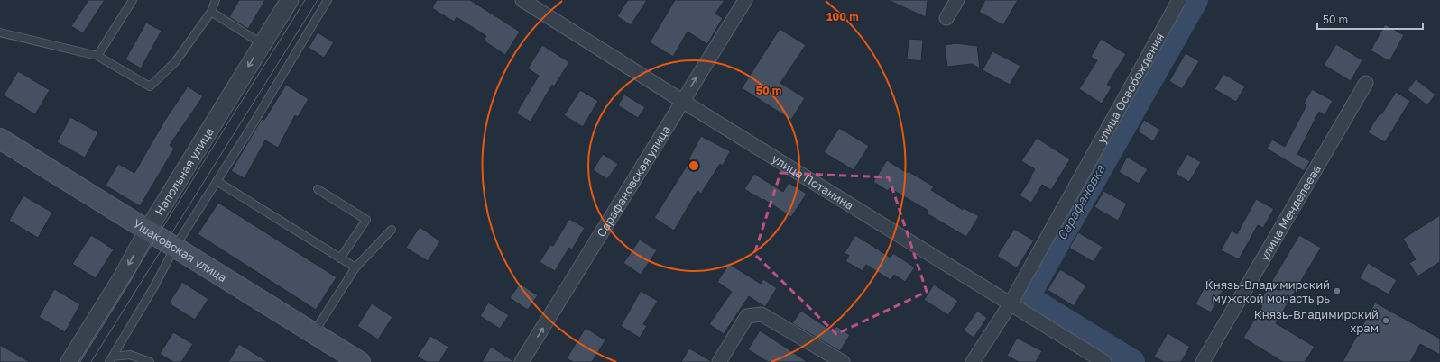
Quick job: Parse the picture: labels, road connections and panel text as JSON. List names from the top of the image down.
{
  "streets": {
    "main road": ["Ушаковская улица"],
    "street": [
      "улица Освобождения",
      "Напольная улица",
      "Сарафановская улица",
      "улица Потанина",
      "улица Менделеева"
    ]
  },
  "crossings": [
    ["улица Освобождения", "улица Потанина"],
    ["Напольная улица", "Ушаковская улица"],
    ["Сарафановская улица", "улица Потанина"]
  ],
  "one_way": ["Напольная улица", "Сарафановская улица"],
  "water": ["Сарафановка"],
  "places": ["Князь-Владимирский мужской монастырь", "Князь-Владимирский храм"],
  "scale_bar": "50 m",
  "rings": ["100 m", "50 m"]
}
